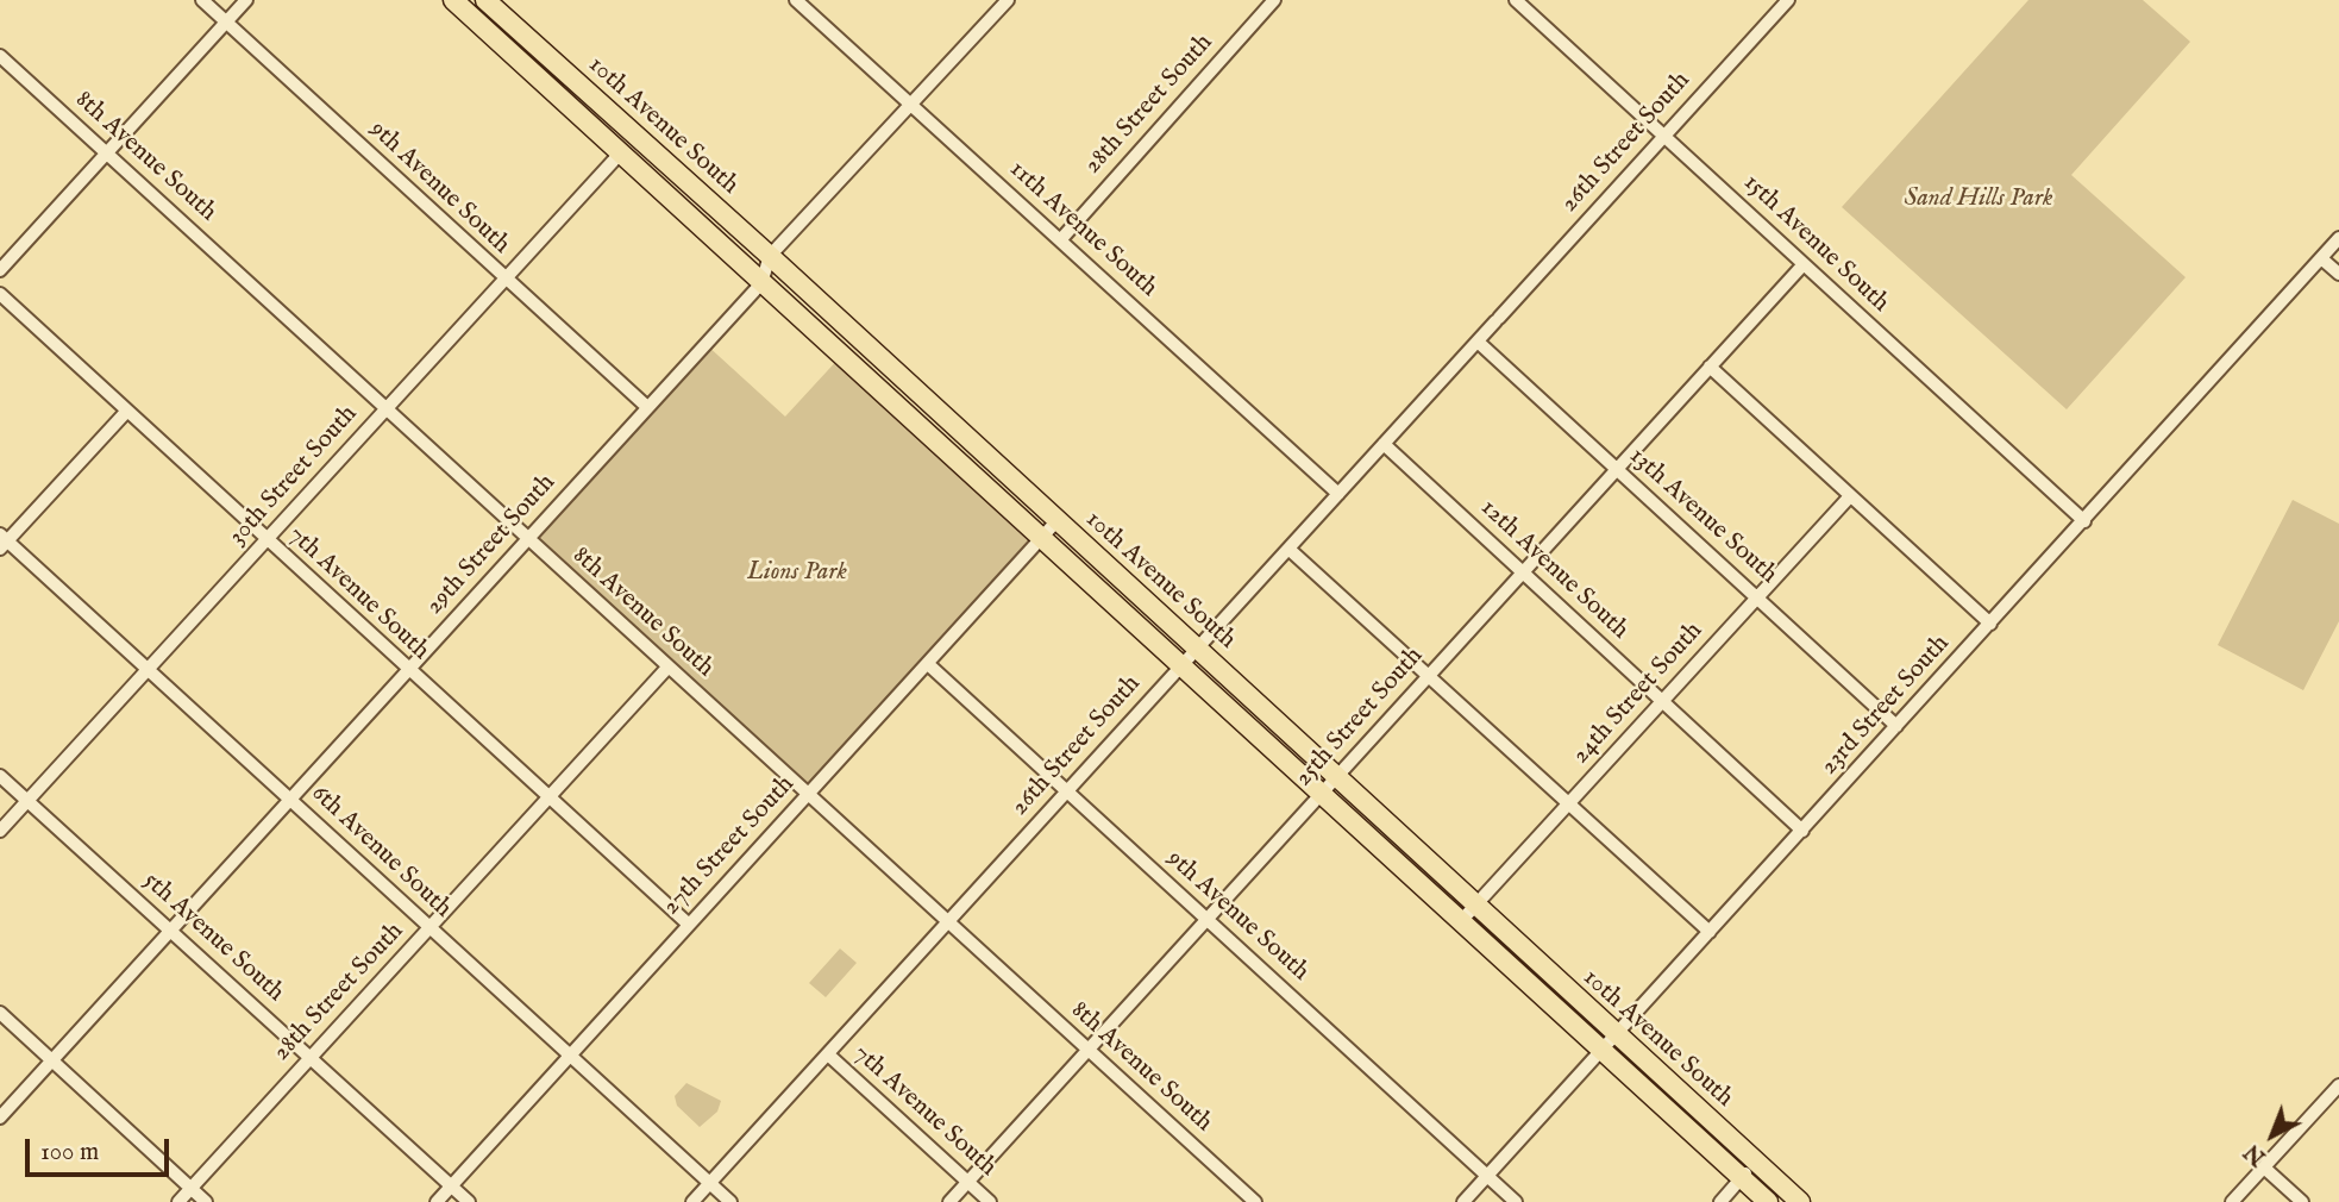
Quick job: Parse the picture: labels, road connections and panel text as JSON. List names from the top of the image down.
{
  "streets": {
    "highway": ["10th Avenue South"],
    "street": [
      "28th Street South",
      "26th Street South",
      "8th Avenue South",
      "9th Avenue South",
      "11th Avenue South",
      "15th Avenue South",
      "30th Street South",
      "13th Avenue South",
      "29th Street South",
      "12th Avenue South",
      "7th Avenue South",
      "24th Street South",
      "23rd Street South",
      "25th Street South",
      "27th Street South",
      "6th Avenue South",
      "5th Avenue South"
    ]
  },
  "crossings": [
    ["28th Street South", "8th Avenue South"],
    ["28th Street South", "11th Avenue South"],
    ["28th Street South", "7th Avenue South"],
    ["28th Street South", "6th Avenue South"],
    ["28th Street South", "5th Avenue South"],
    ["10th Avenue South", "26th Street South"],
    ["10th Avenue South", "30th Street South"],
    ["10th Avenue South", "29th Street South"],
    ["10th Avenue South", "24th Street South"],
    ["10th Avenue South", "23rd Street South"],
    ["10th Avenue South", "25th Street South"],
    ["10th Avenue South", "27th Street South"],
    ["26th Street South", "8th Avenue South"],
    ["26th Street South", "9th Avenue South"],
    ["26th Street South", "11th Avenue South"],
    ["26th Street South", "15th Avenue South"],
    ["26th Street South", "13th Avenue South"],
    ["26th Street South", "12th Avenue South"],
    ["26th Street South", "7th Avenue South"],
    ["26th Street South", "6th Avenue South"],
    ["8th Avenue South", "30th Street South"],
    ["8th Avenue South", "29th Street South"],
    ["8th Avenue South", "25th Street South"],
    ["8th Avenue South", "27th Street South"],
    ["9th Avenue South", "30th Street South"],
    ["9th Avenue South", "29th Street South"],
    ["9th Avenue South", "23rd Street South"],
    ["9th Avenue South", "25th Street South"],
    ["9th Avenue South", "27th Street South"],
    ["11th Avenue South", "29th Street South"],
    ["15th Avenue South", "23rd Street South"],
    ["15th Avenue South", "25th Street South"],
    ["30th Street South", "7th Avenue South"],
    ["30th Street South", "6th Avenue South"],
    ["30th Street South", "5th Avenue South"],
    ["13th Avenue South", "24th Street South"],
    ["13th Avenue South", "23rd Street South"],
    ["13th Avenue South", "25th Street South"],
    ["29th Street South", "7th Avenue South"],
    ["29th Street South", "6th Avenue South"],
    ["29th Street South", "5th Avenue South"],
    ["12th Avenue South", "24th Street South"],
    ["12th Avenue South", "23rd Street South"],
    ["12th Avenue South", "25th Street South"],
    ["7th Avenue South", "25th Street South"],
    ["7th Avenue South", "27th Street South"],
    ["27th Street South", "6th Avenue South"],
    ["27th Street South", "5th Avenue South"]
  ],
  "parks": ["Sand Hills Park", "Lions Park"],
  "scale_bar": "100 m",
  "north": "bottom left"
}
